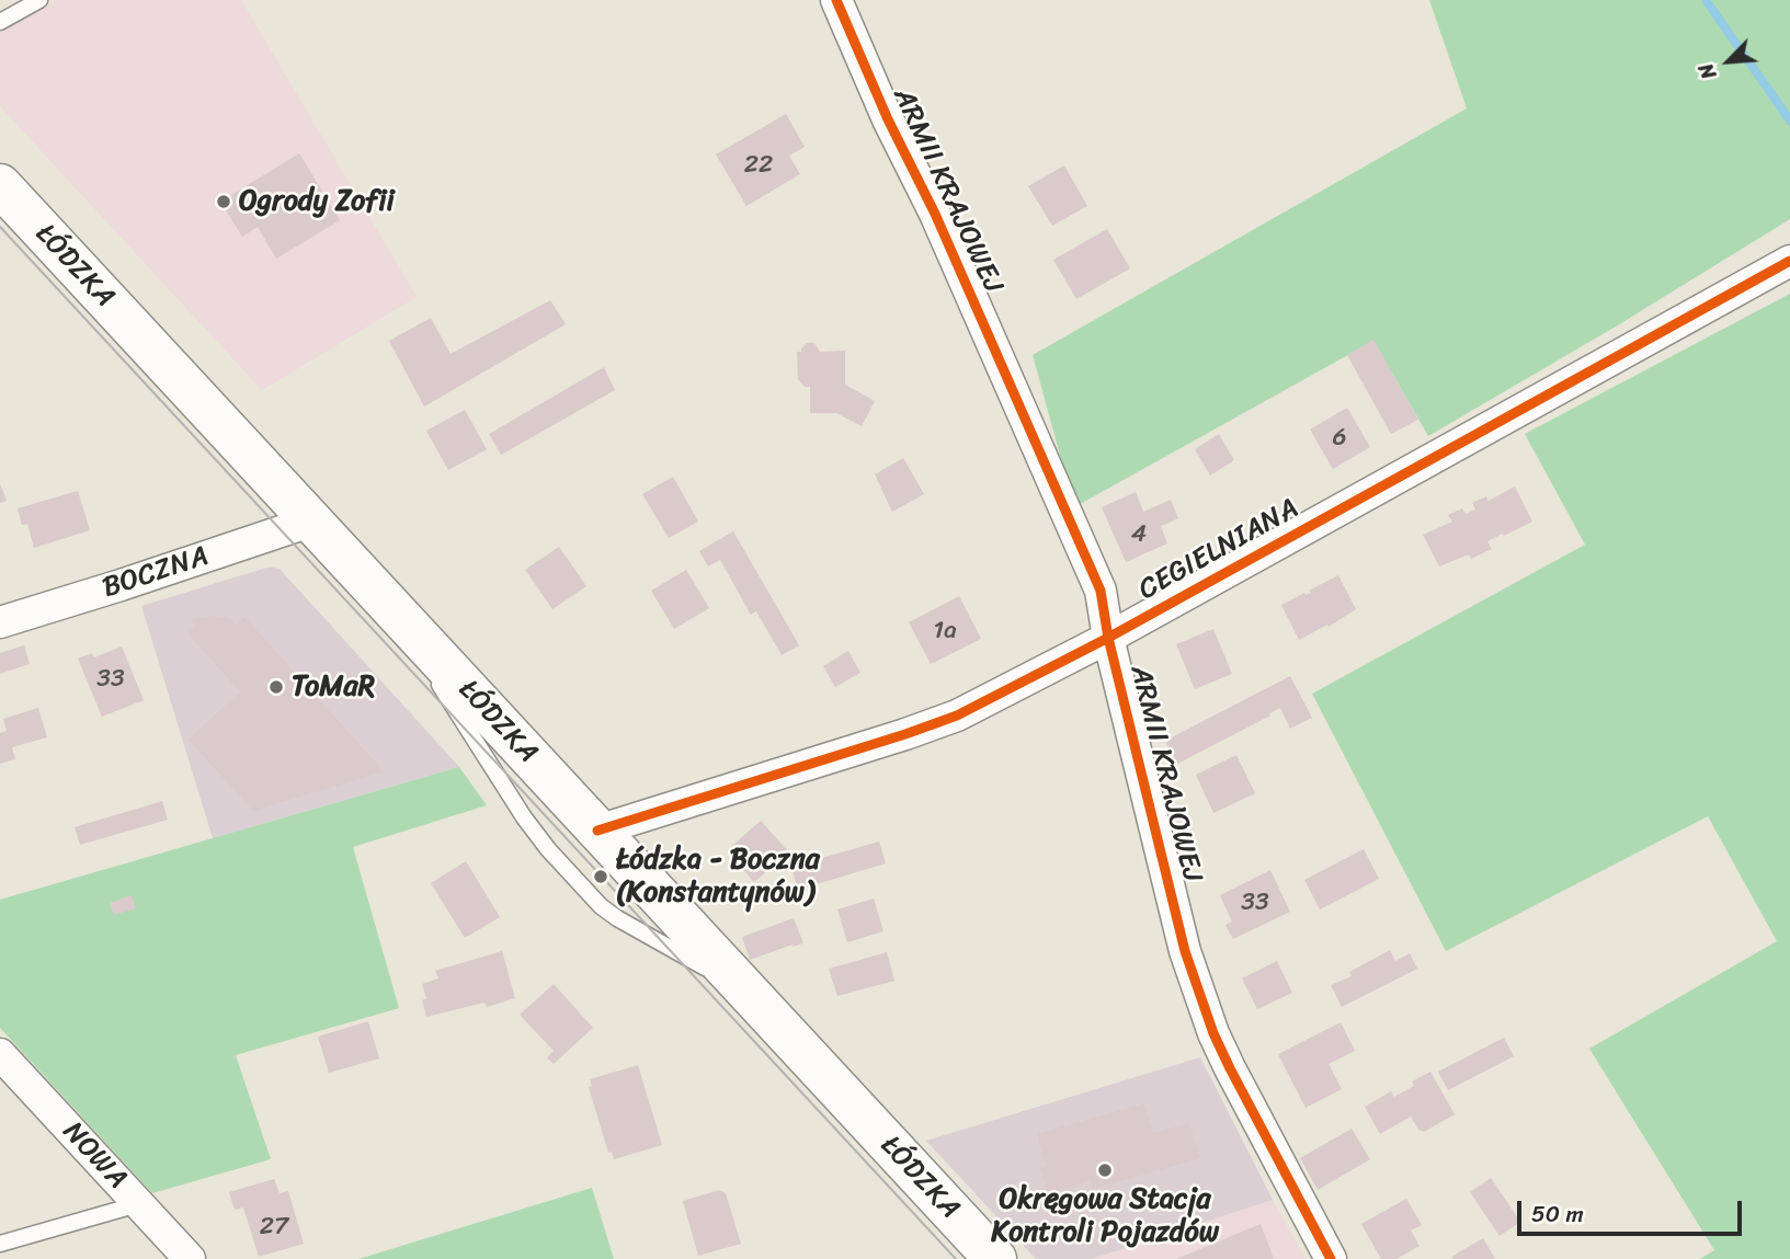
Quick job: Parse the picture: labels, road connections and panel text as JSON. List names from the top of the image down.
{
  "streets": {
    "main road": ["ŁÓDZKA"],
    "street": [
      "ARMII KRAJOWEJ",
      "CEGIELNIANA",
      "BOCZNA",
      "NOWA"
    ]
  },
  "crossings": [
    ["ARMII KRAJOWEJ", "CEGIELNIANA"],
    ["ŁÓDZKA", "CEGIELNIANA"],
    ["ŁÓDZKA", "BOCZNA"]
  ],
  "places": [
    "Ogrody Zofii",
    "ToMaR",
    "Łódzka - Boczna (Konstantynów)",
    "Okręgowa Stacja Kontroli Pojazdów"
  ],
  "house_numbers": [
    "22",
    "6",
    "4",
    "1a",
    "33",
    "33",
    "27"
  ],
  "scale_bar": "50 m",
  "north": "bottom left"
}
